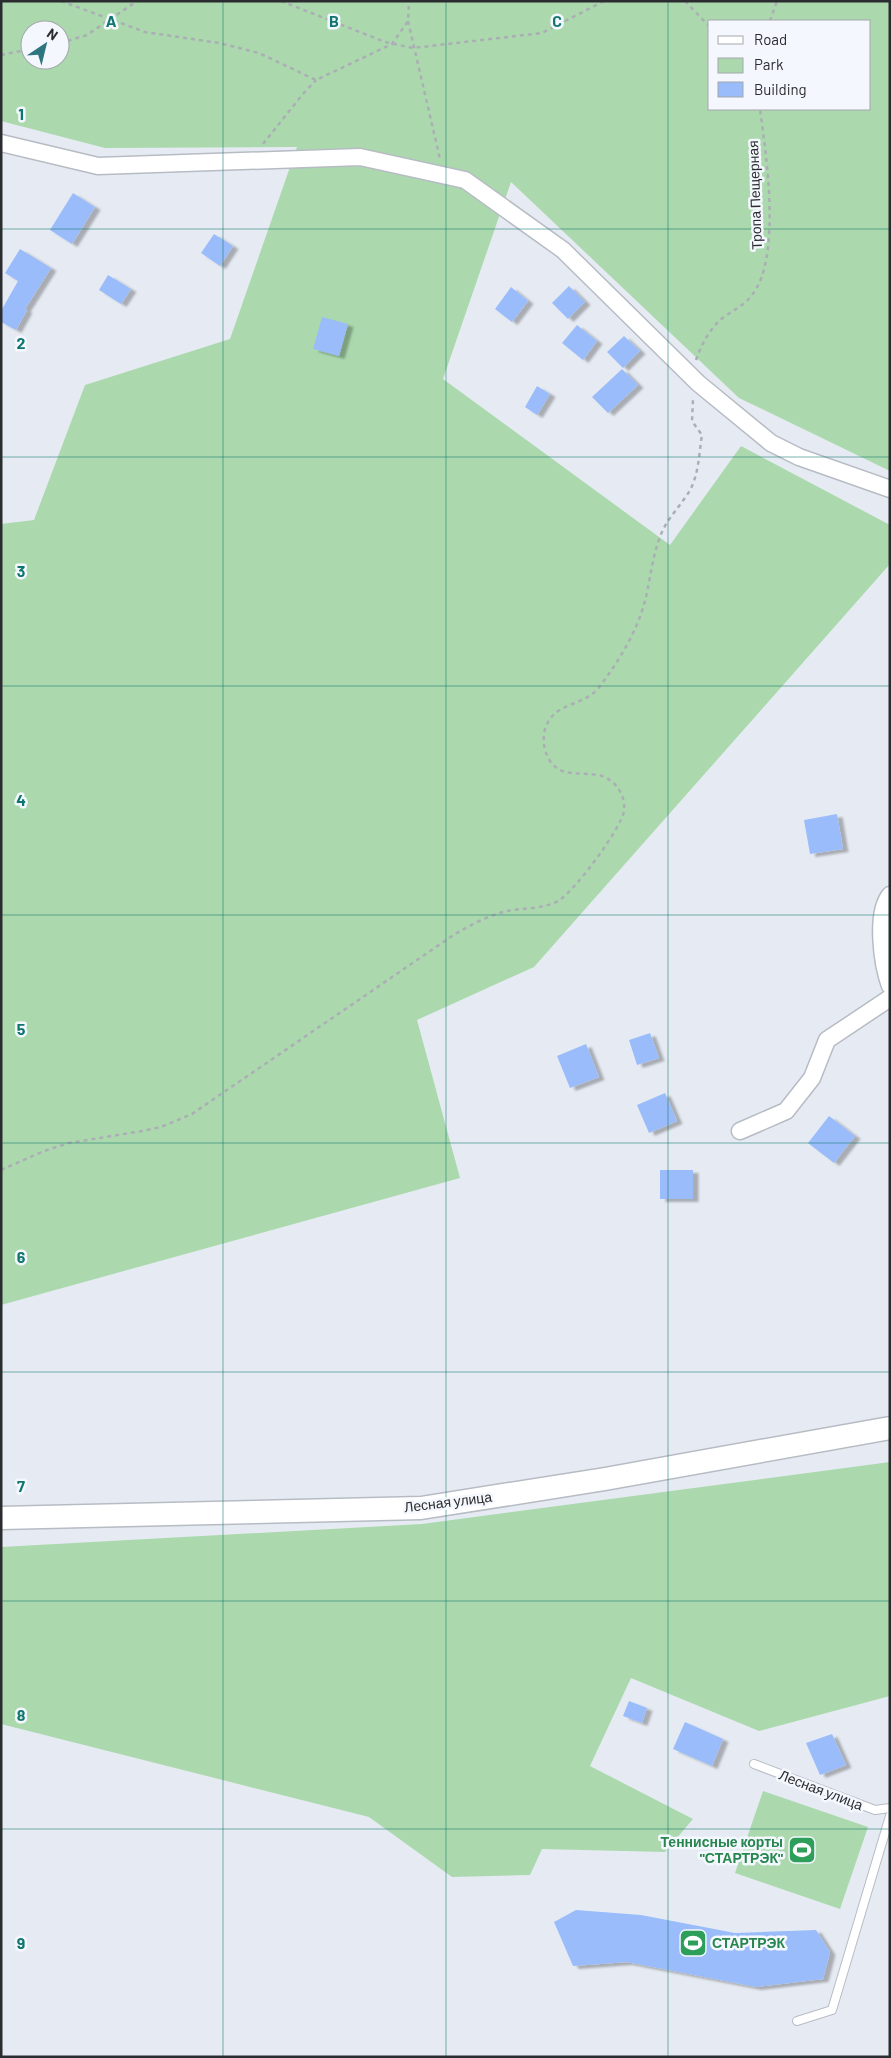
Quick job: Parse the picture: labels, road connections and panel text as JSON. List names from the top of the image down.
{
  "streets": {
    "main road": ["Лесная улица"],
    "path": ["Тропа Пещерная"]
  },
  "places": {
    "sports": ["Теннисные корты \"СТАРТРЭК\"", "СТАРТРЭК"]
  },
  "legend": ["Road", "Park", "Building"],
  "north": "top right",
  "grid": {
    "columns": ["A", "B", "C"],
    "rows": [
      "1",
      "2",
      "3",
      "4",
      "5",
      "6",
      "7",
      "8",
      "9"
    ]
  }
}
